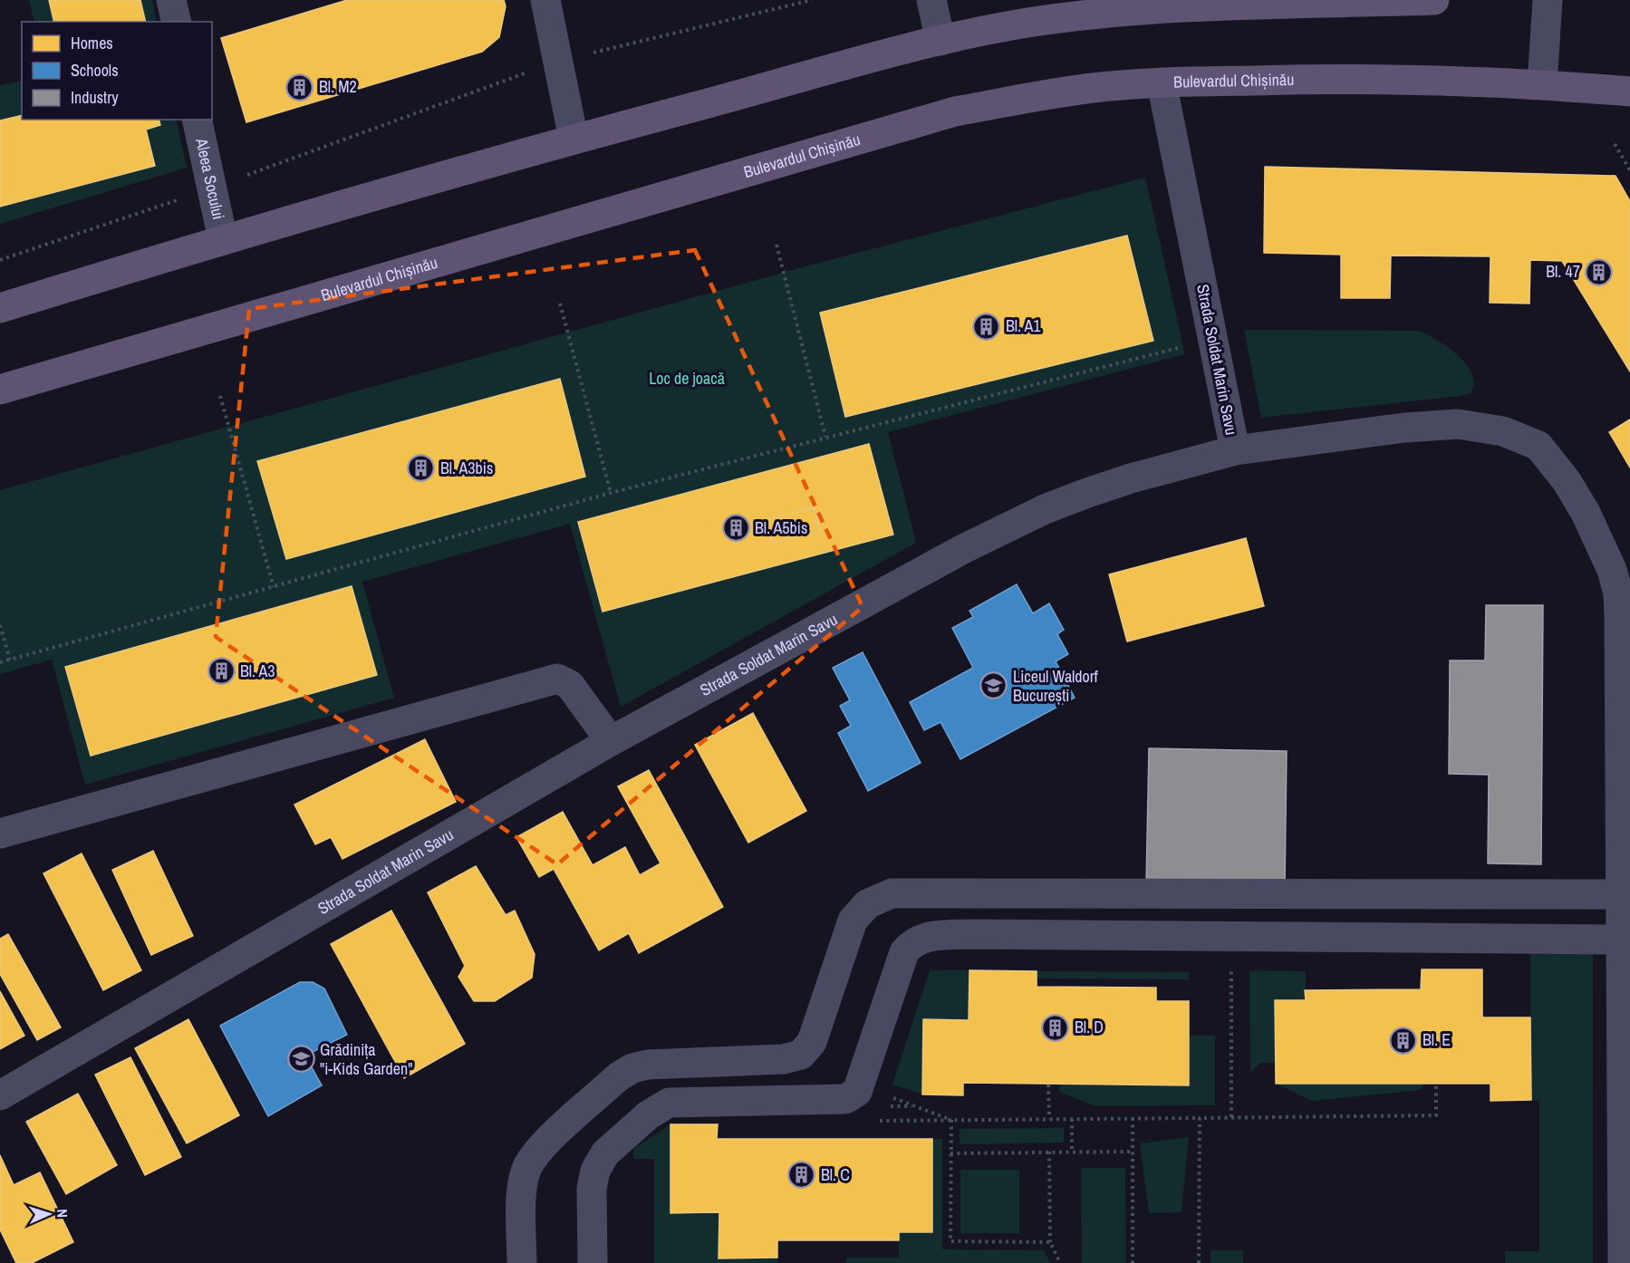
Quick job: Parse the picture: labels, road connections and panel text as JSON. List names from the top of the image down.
{
  "streets": {
    "main road": ["Bulevardul Chișinău"],
    "street": ["Aleea Socului", "Strada Soldat Marin Savu"]
  },
  "crossings": [
    ["Bulevardul Chișinău", "Strada Soldat Marin Savu"]
  ],
  "parks": ["Loc de joacă"],
  "places": {
    "building": [
      "Bl. M2",
      "Bl. 47",
      "Bl. A1",
      "Bl. A3bis",
      "Bl. A5bis",
      "Bl. A3",
      "Bl. D",
      "Bl. E",
      "Bl. C"
    ],
    "school or university": ["Liceul Waldorf București", "Grădinița \"i-Kids Garden\""]
  },
  "legend": ["Homes", "Schools", "Industry"],
  "north": "right"
}
